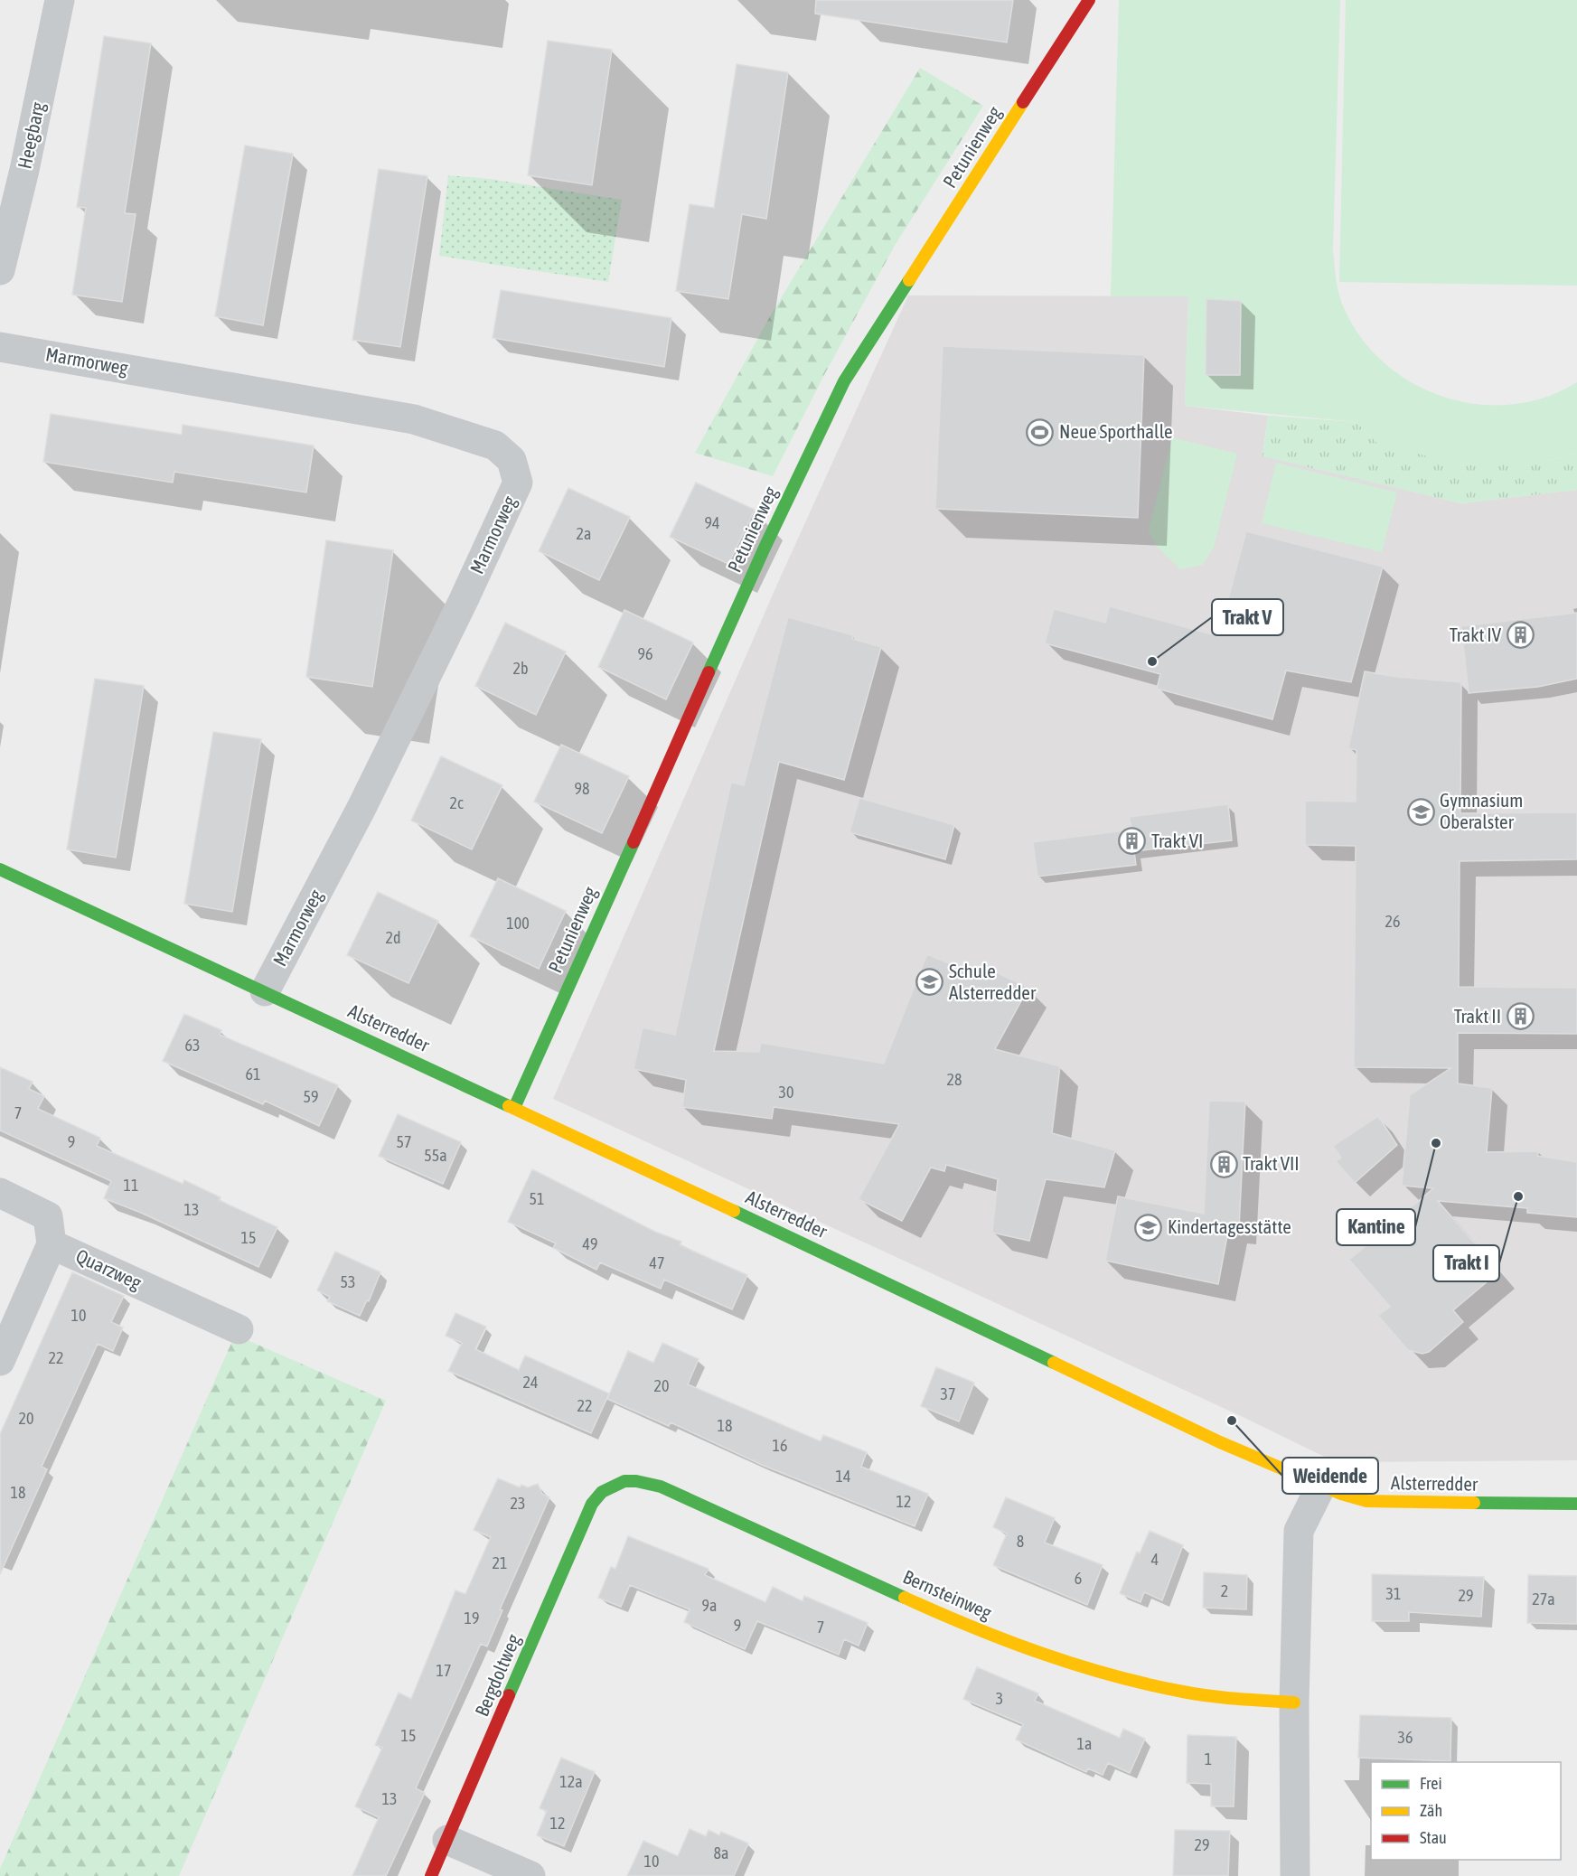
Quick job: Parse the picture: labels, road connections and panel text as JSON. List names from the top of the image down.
{
  "streets": {
    "street": [
      "Heegbarg",
      "Petunienweg",
      "Marmorweg",
      "Alsterredder",
      "Quarzweg",
      "Bernsteinweg",
      "Bergdoltweg"
    ]
  },
  "crossings": [
    ["Petunienweg", "Alsterredder"],
    ["Marmorweg", "Alsterredder"],
    ["Bernsteinweg", "Bergdoltweg"]
  ],
  "places": {
    "sports": ["Neue Sporthalle"],
    "building": [
      "Trakt IV",
      "Trakt VI",
      "Trakt II",
      "Trakt VII"
    ],
    "other": [
      "Trakt V",
      "Kantine",
      "Trakt I",
      "Weidende"
    ],
    "school or university": ["Gymnasium Oberalster", "Schule Alsterredder", "Kindertagesstätte"]
  },
  "house_numbers": [
    "94",
    "2a",
    "96",
    "2b",
    "98",
    "2c",
    "26",
    "100",
    "2d",
    "63",
    "61",
    "28",
    "30",
    "59",
    "7",
    "9",
    "57",
    "55a",
    "11",
    "51",
    "13",
    "15",
    "49",
    "47",
    "53",
    "10",
    "22",
    "24",
    "20",
    "37",
    "22",
    "20",
    "18",
    "16",
    "14",
    "18",
    "12",
    "23",
    "8",
    "4",
    "21",
    "6",
    "2",
    "31",
    "29",
    "27a",
    "9a",
    "19",
    "9",
    "7",
    "17",
    "3",
    "15",
    "36",
    "1a",
    "1",
    "12a",
    "13",
    "12",
    "29",
    "8a",
    "10"
  ],
  "legend": ["Frei", "Zäh", "Stau"]
}
